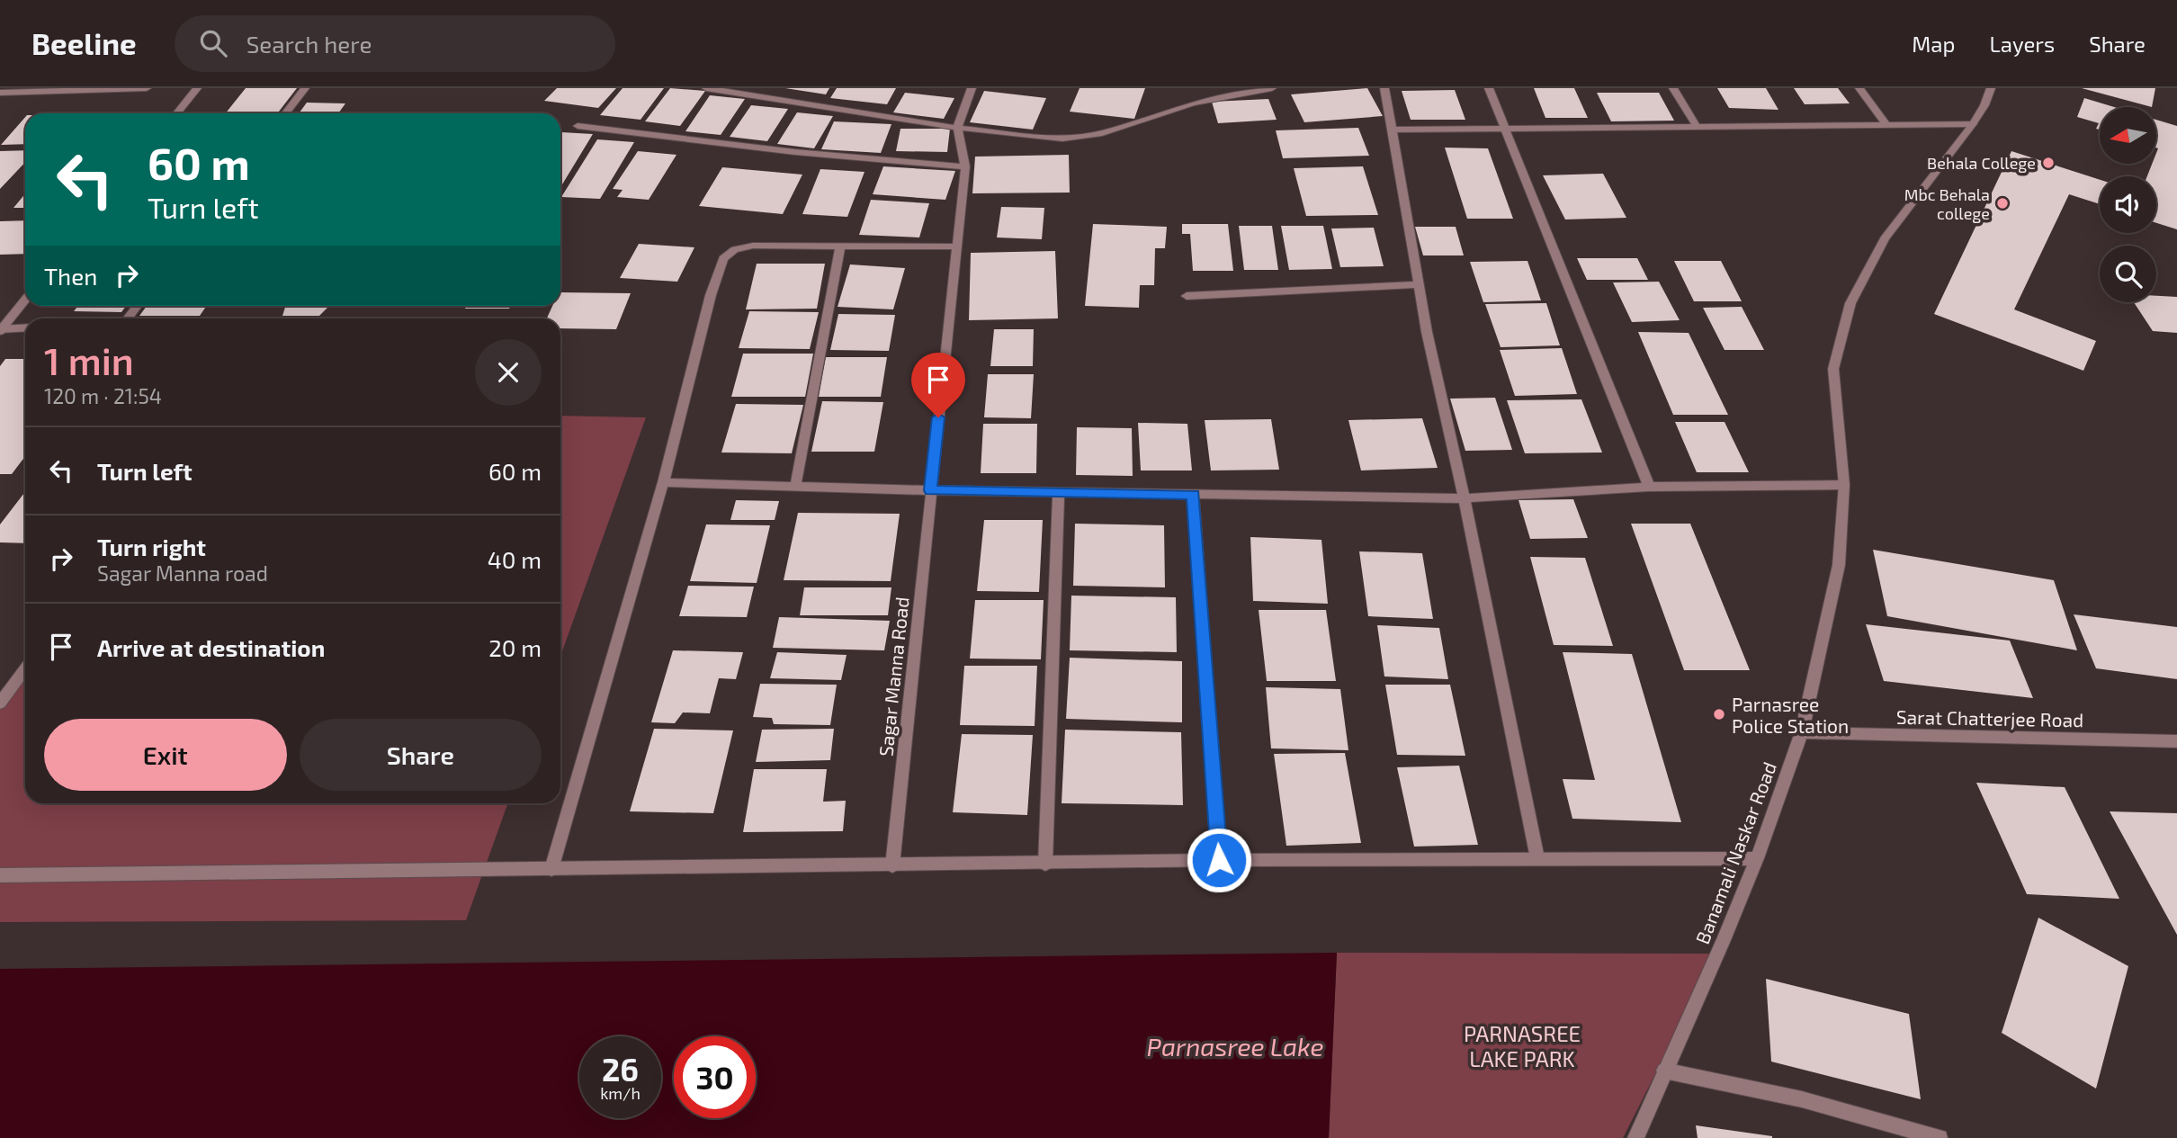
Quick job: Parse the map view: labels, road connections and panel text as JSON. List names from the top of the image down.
{
  "streets": {
    "street": ["Sagar Manna Road", "Sarat Chatterjee Road", "Banamali Naskar Road"]
  },
  "crossings": [
    ["Sarat Chatterjee Road", "Banamali Naskar Road"]
  ],
  "water": ["Parnasree Lake"],
  "parks": ["PARNASREE LAKE PARK"],
  "places": ["Behala College", "Mbc Behala college", "Parnasree Police Station"],
  "north": "left",
  "page": {
    "header": "Beeline",
    "search": "Search here",
    "nav": ["Map", "Layers", "Share"],
    "turn": ["60 m", "Turn left"],
    "then": "Then",
    "heading": ["1 min", "120 m · 21:54"],
    "list": [
      {
        "name": "Turn left",
        "value": "60 m"
      },
      {
        "name": "Turn right",
        "note": "Sagar Manna road",
        "value": "40 m"
      },
      {
        "name": "Arrive at destination",
        "value": "20 m"
      }
    ],
    "buttons": ["Exit", "Share"],
    "speed": "26 km/h",
    "limit": "30"
  }
}
